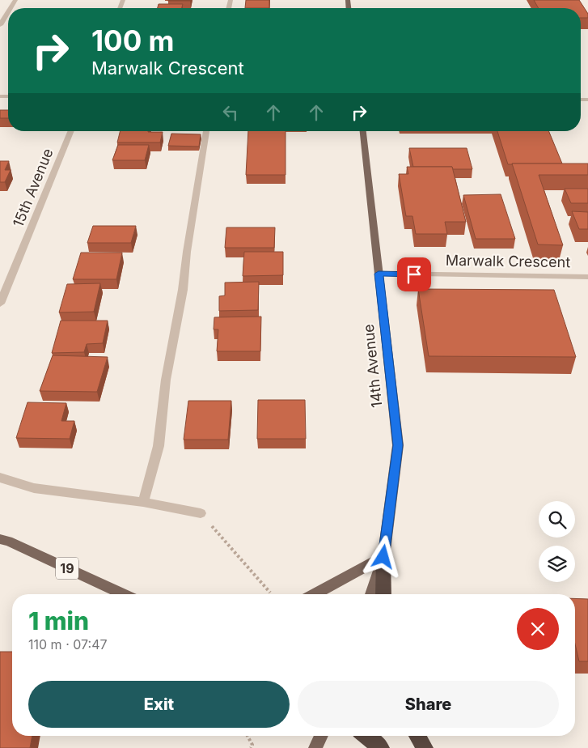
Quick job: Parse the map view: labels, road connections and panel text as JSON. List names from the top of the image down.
{
  "streets": {
    "main road": ["14th Avenue", "19"],
    "street": ["15th Avenue", "Marwalk Crescent"]
  },
  "crossings": [
    ["Marwalk Crescent", "14th Avenue"]
  ],
  "page": {
    "turn": ["100 m", "Marwalk Crescent"],
    "heading": ["1 min", "110 m · 07:47"],
    "buttons": ["Exit", "Share"]
  }
}
